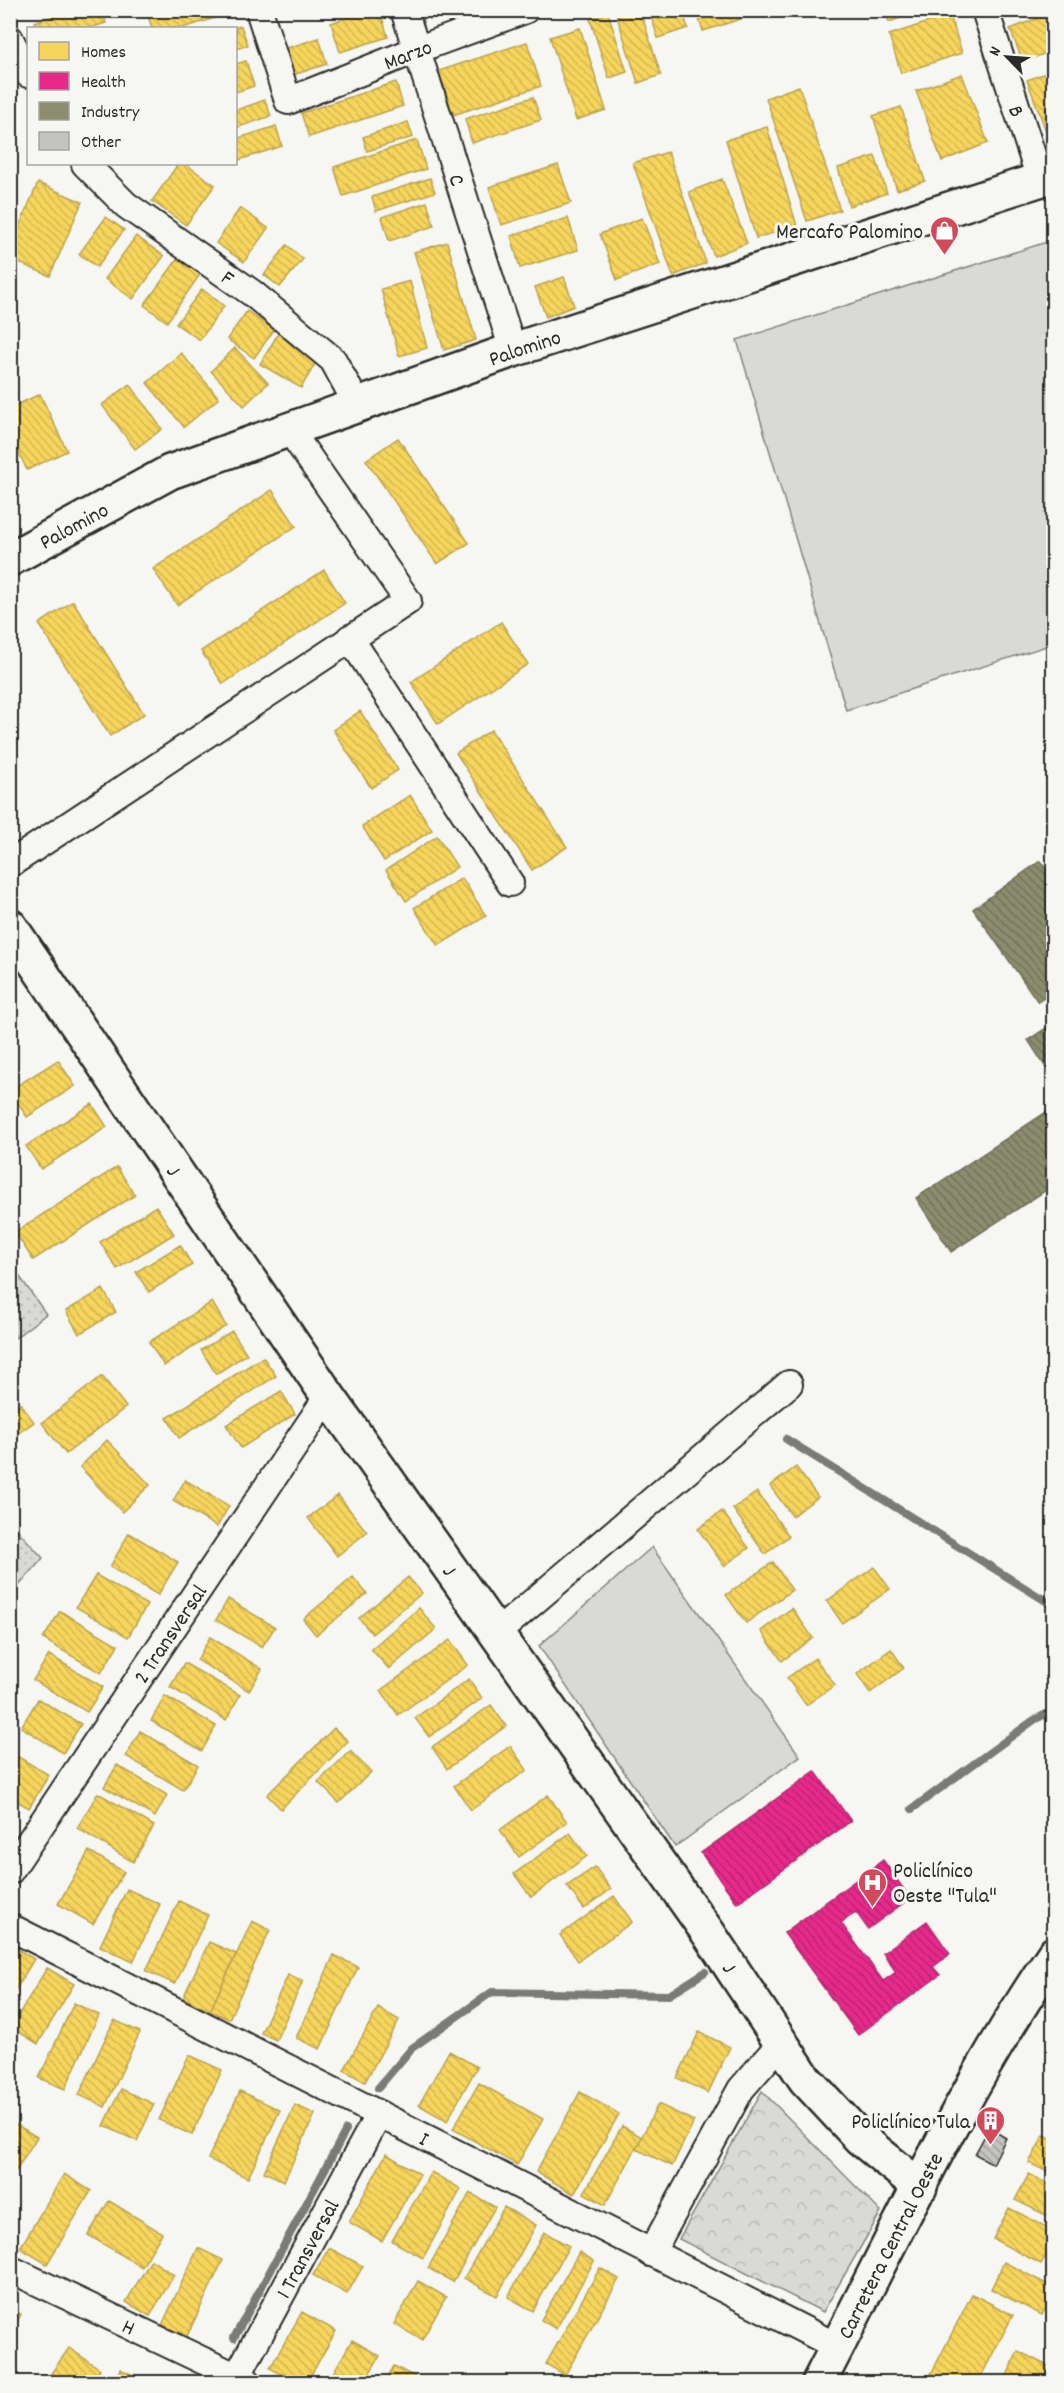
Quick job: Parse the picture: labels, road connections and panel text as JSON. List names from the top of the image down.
{
  "streets": {
    "main road": ["Palomino", "J", "Carretera Central Oeste"],
    "street": [
      "Marzo",
      "B",
      "C",
      "F",
      "2 Transversal",
      "I",
      "1 Transversal",
      "H"
    ]
  },
  "crossings": [
    ["Marzo", "C"],
    ["B", "Palomino"],
    ["C", "Palomino"],
    ["F", "Palomino"],
    ["J", "2 Transversal"],
    ["J", "Carretera Central Oeste"],
    ["I", "Carretera Central Oeste"],
    ["I", "1 Transversal"],
    ["1 Transversal", "H"]
  ],
  "places": {
    "shop": ["Mercafo Palomino"],
    "hospital": ["Policlínico Oeste \"Tula\""],
    "building": ["Policlínico Tula"]
  },
  "legend": [
    "Homes",
    "Health",
    "Industry",
    "Other"
  ],
  "north": "top left"
}
